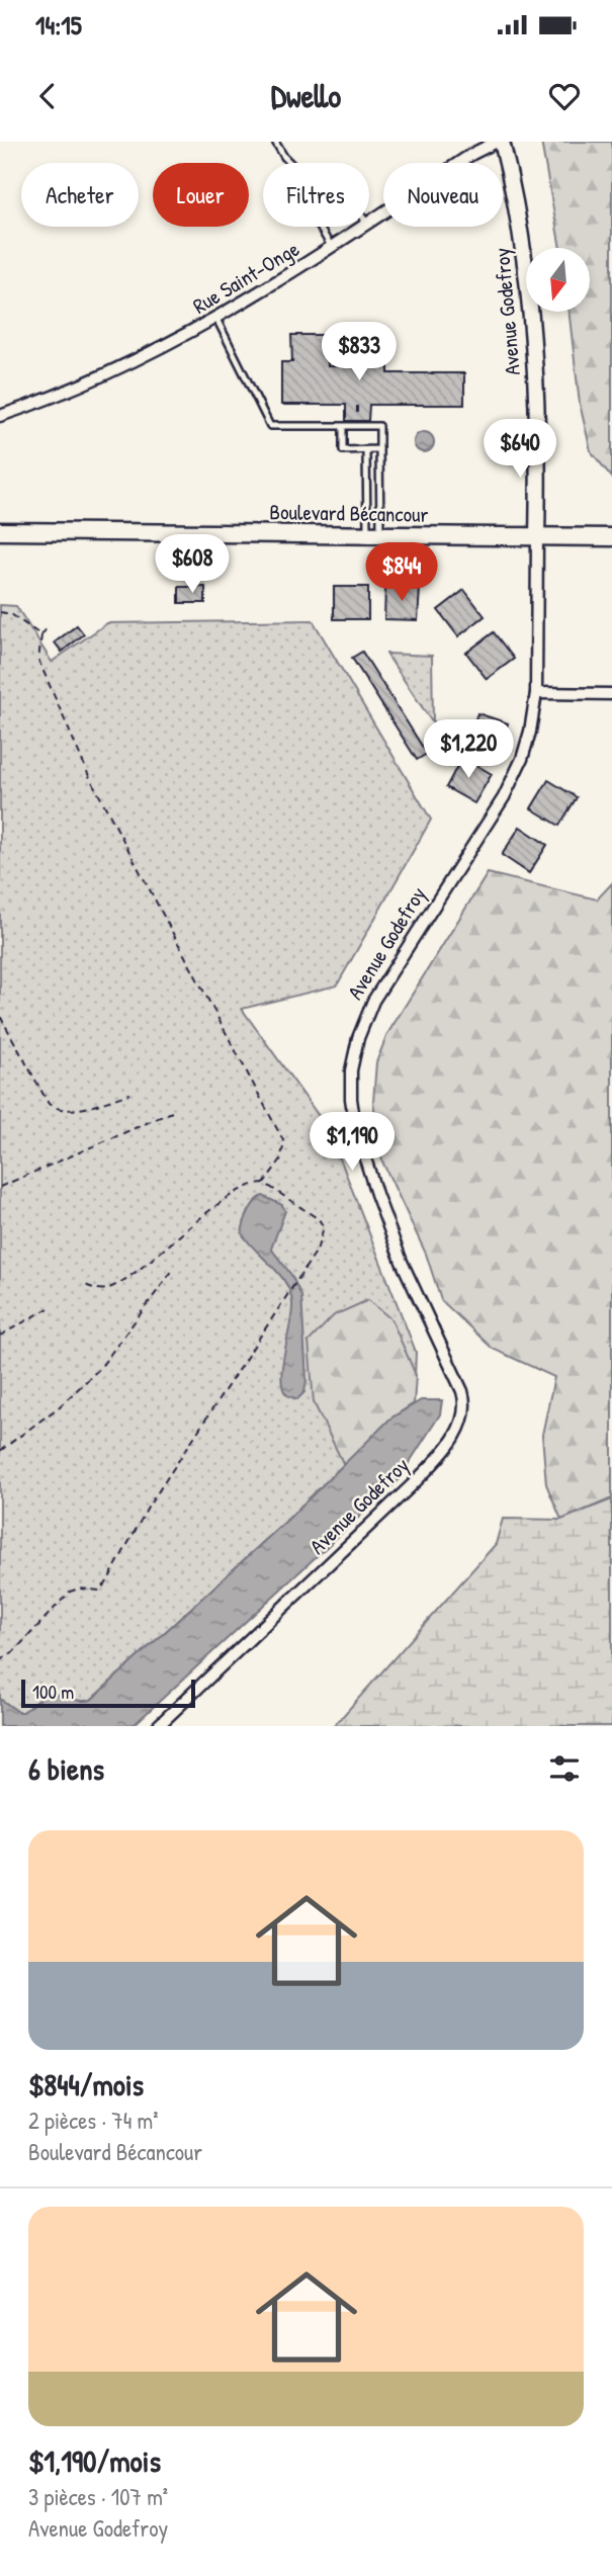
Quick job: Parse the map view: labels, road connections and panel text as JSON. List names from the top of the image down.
{
  "streets": {
    "main road": ["Boulevard Bécancour"],
    "street": ["Rue Saint-Onge", "Avenue Godefroy"]
  },
  "crossings": [
    ["Rue Saint-Onge", "Avenue Godefroy"],
    ["Avenue Godefroy", "Boulevard Bécancour"]
  ],
  "scale_bar": "100 m",
  "north": "bottom",
  "page": {
    "status": "14:15",
    "header": "Dwello",
    "chip": [
      "Acheter",
      "Louer",
      "Filtres",
      "Nouveau"
    ],
    "price": [
      "$833",
      "$640",
      "$608",
      "$844",
      "$1,220",
      "$1,190"
    ],
    "scale": "100 m",
    "heading": "6 biens",
    "list": [
      {
        "name": "$844/mois",
        "note": "2 pièces · 74 m² · Boulevard Bécancour"
      },
      {
        "name": "$1,190/mois",
        "note": "3 pièces · 107 m² · Avenue Godefroy"
      }
    ]
  }
}
